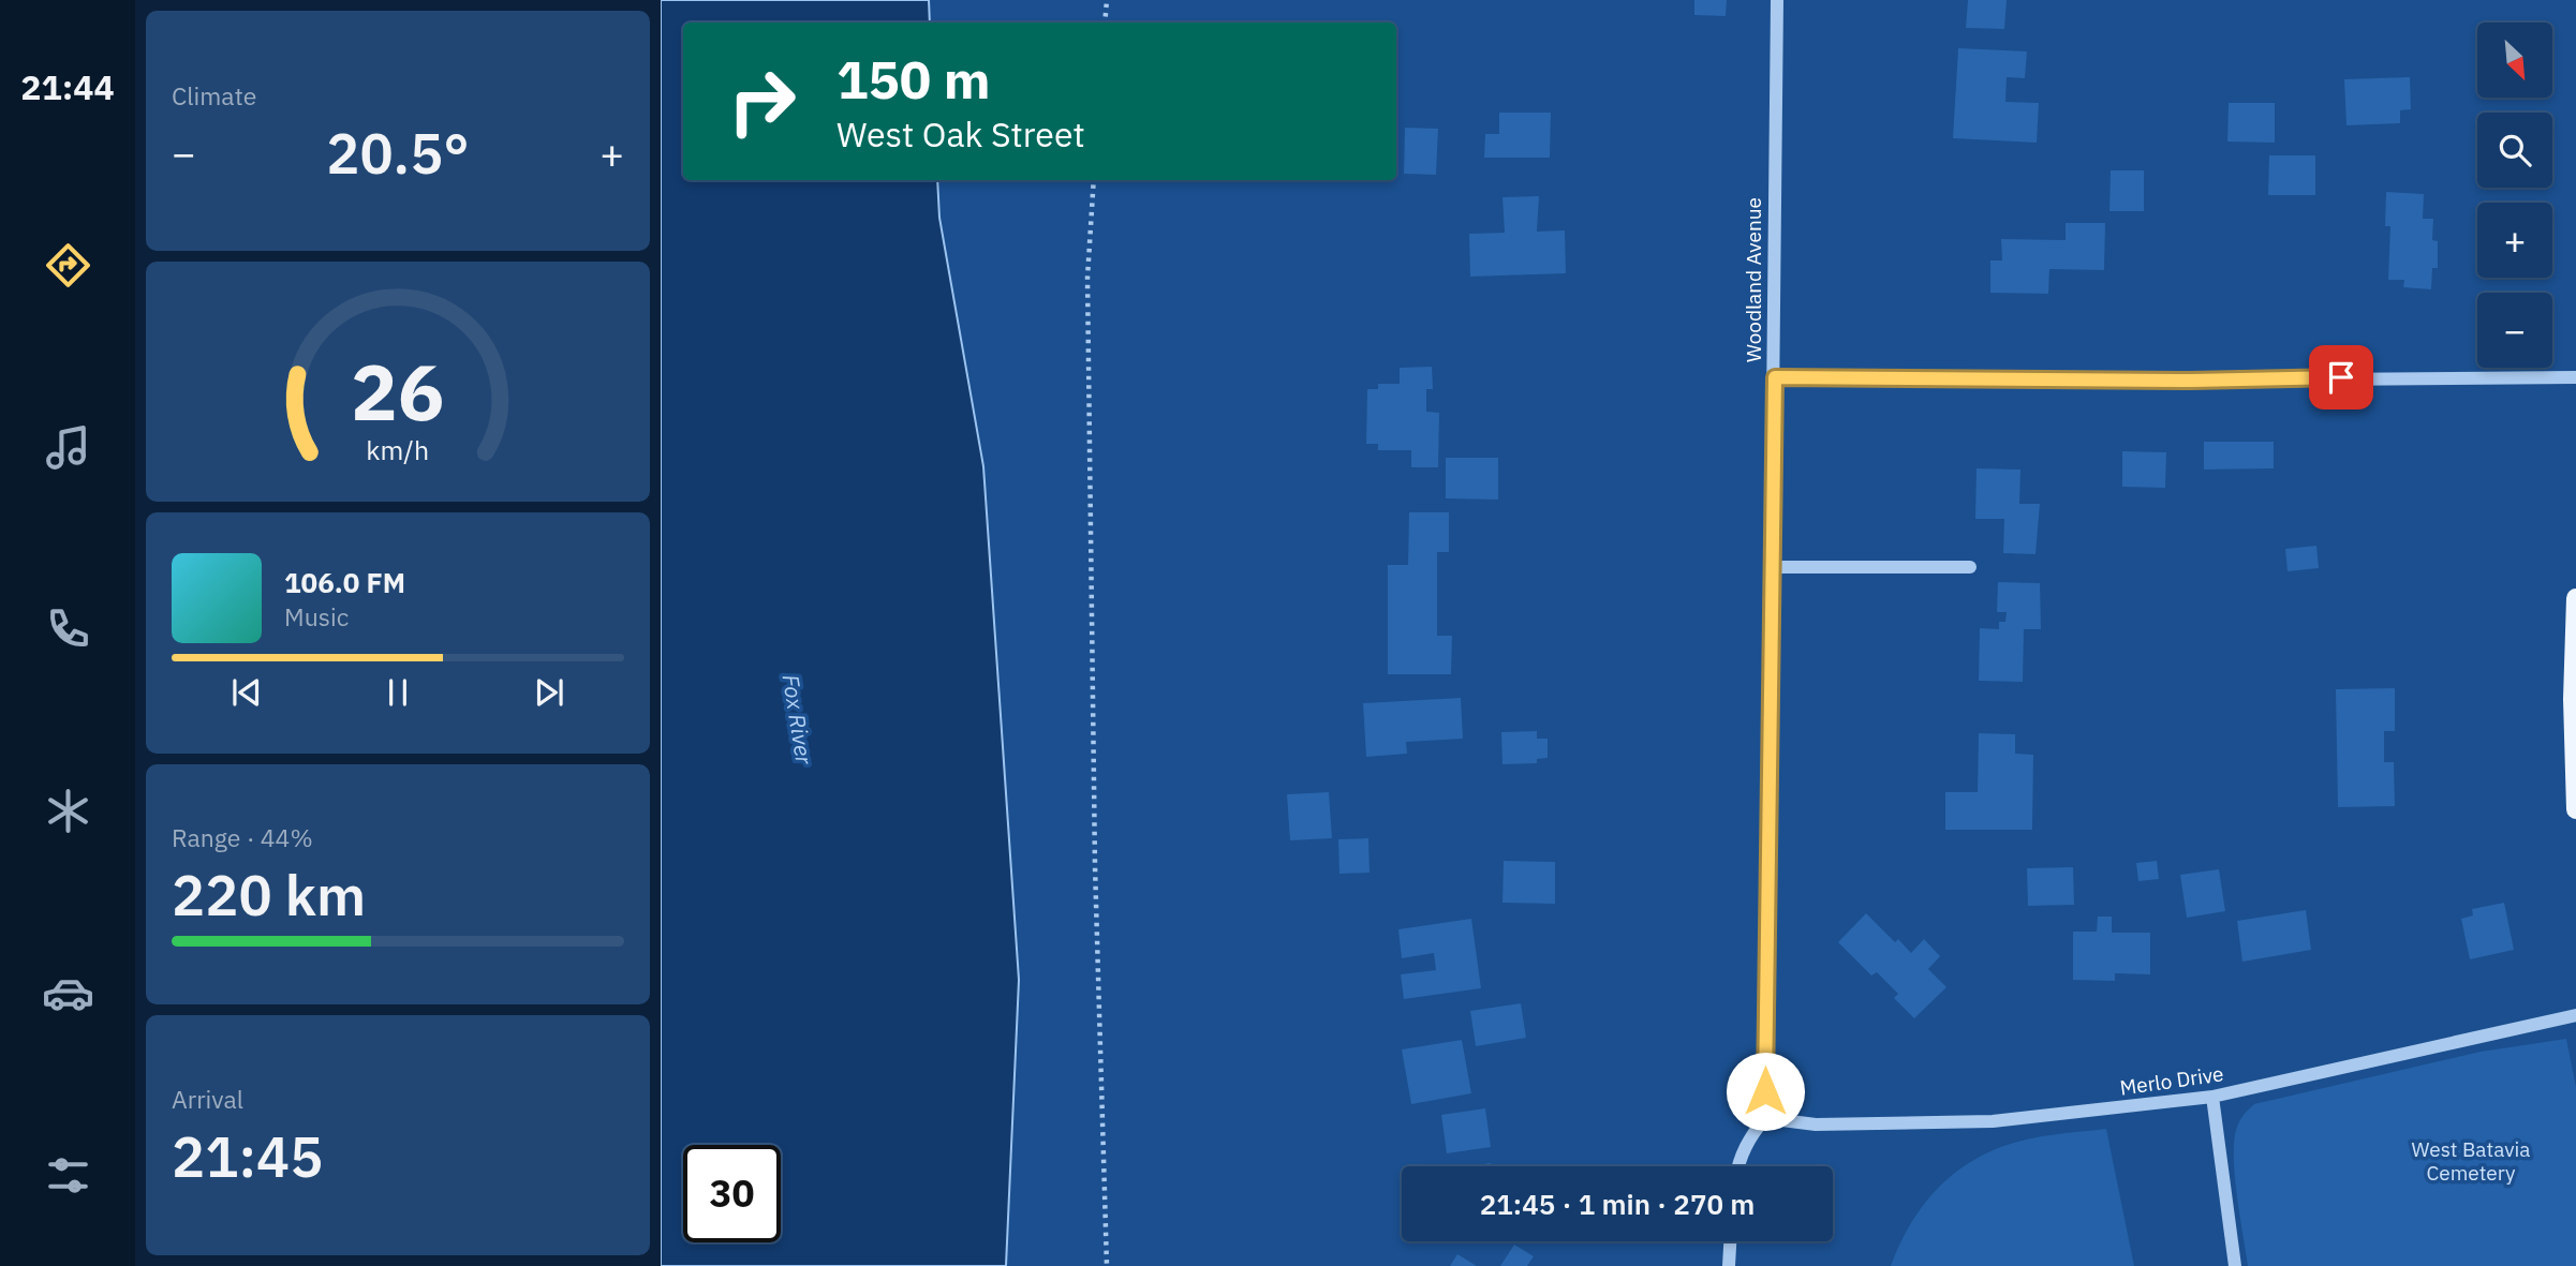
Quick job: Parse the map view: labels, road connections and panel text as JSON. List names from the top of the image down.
{
  "streets": {
    "street": ["Woodland Avenue", "Merlo Drive"]
  },
  "crossings": [
    ["Woodland Avenue", "Merlo Drive"]
  ],
  "water": ["Fox River"],
  "parks": ["West Batavia Cemetery"],
  "north": "bottom right",
  "page": {
    "tabs": "21:44",
    "tile": [
      "Climate",
      ["Range · 44%", "220 km"],
      ["Arrival", "21:45"]
    ],
    "map_buttons": ["+", "−"],
    "turn": ["150 m", "West Oak Street"],
    "heat": ["−", "20.5°", "+"],
    "song": ["106.0 FM", "Music"],
    "limit": "30",
    "trip": "21:45 · 1 min · 270 m",
    "gauge": ["26", "km/h"]
  }
}
